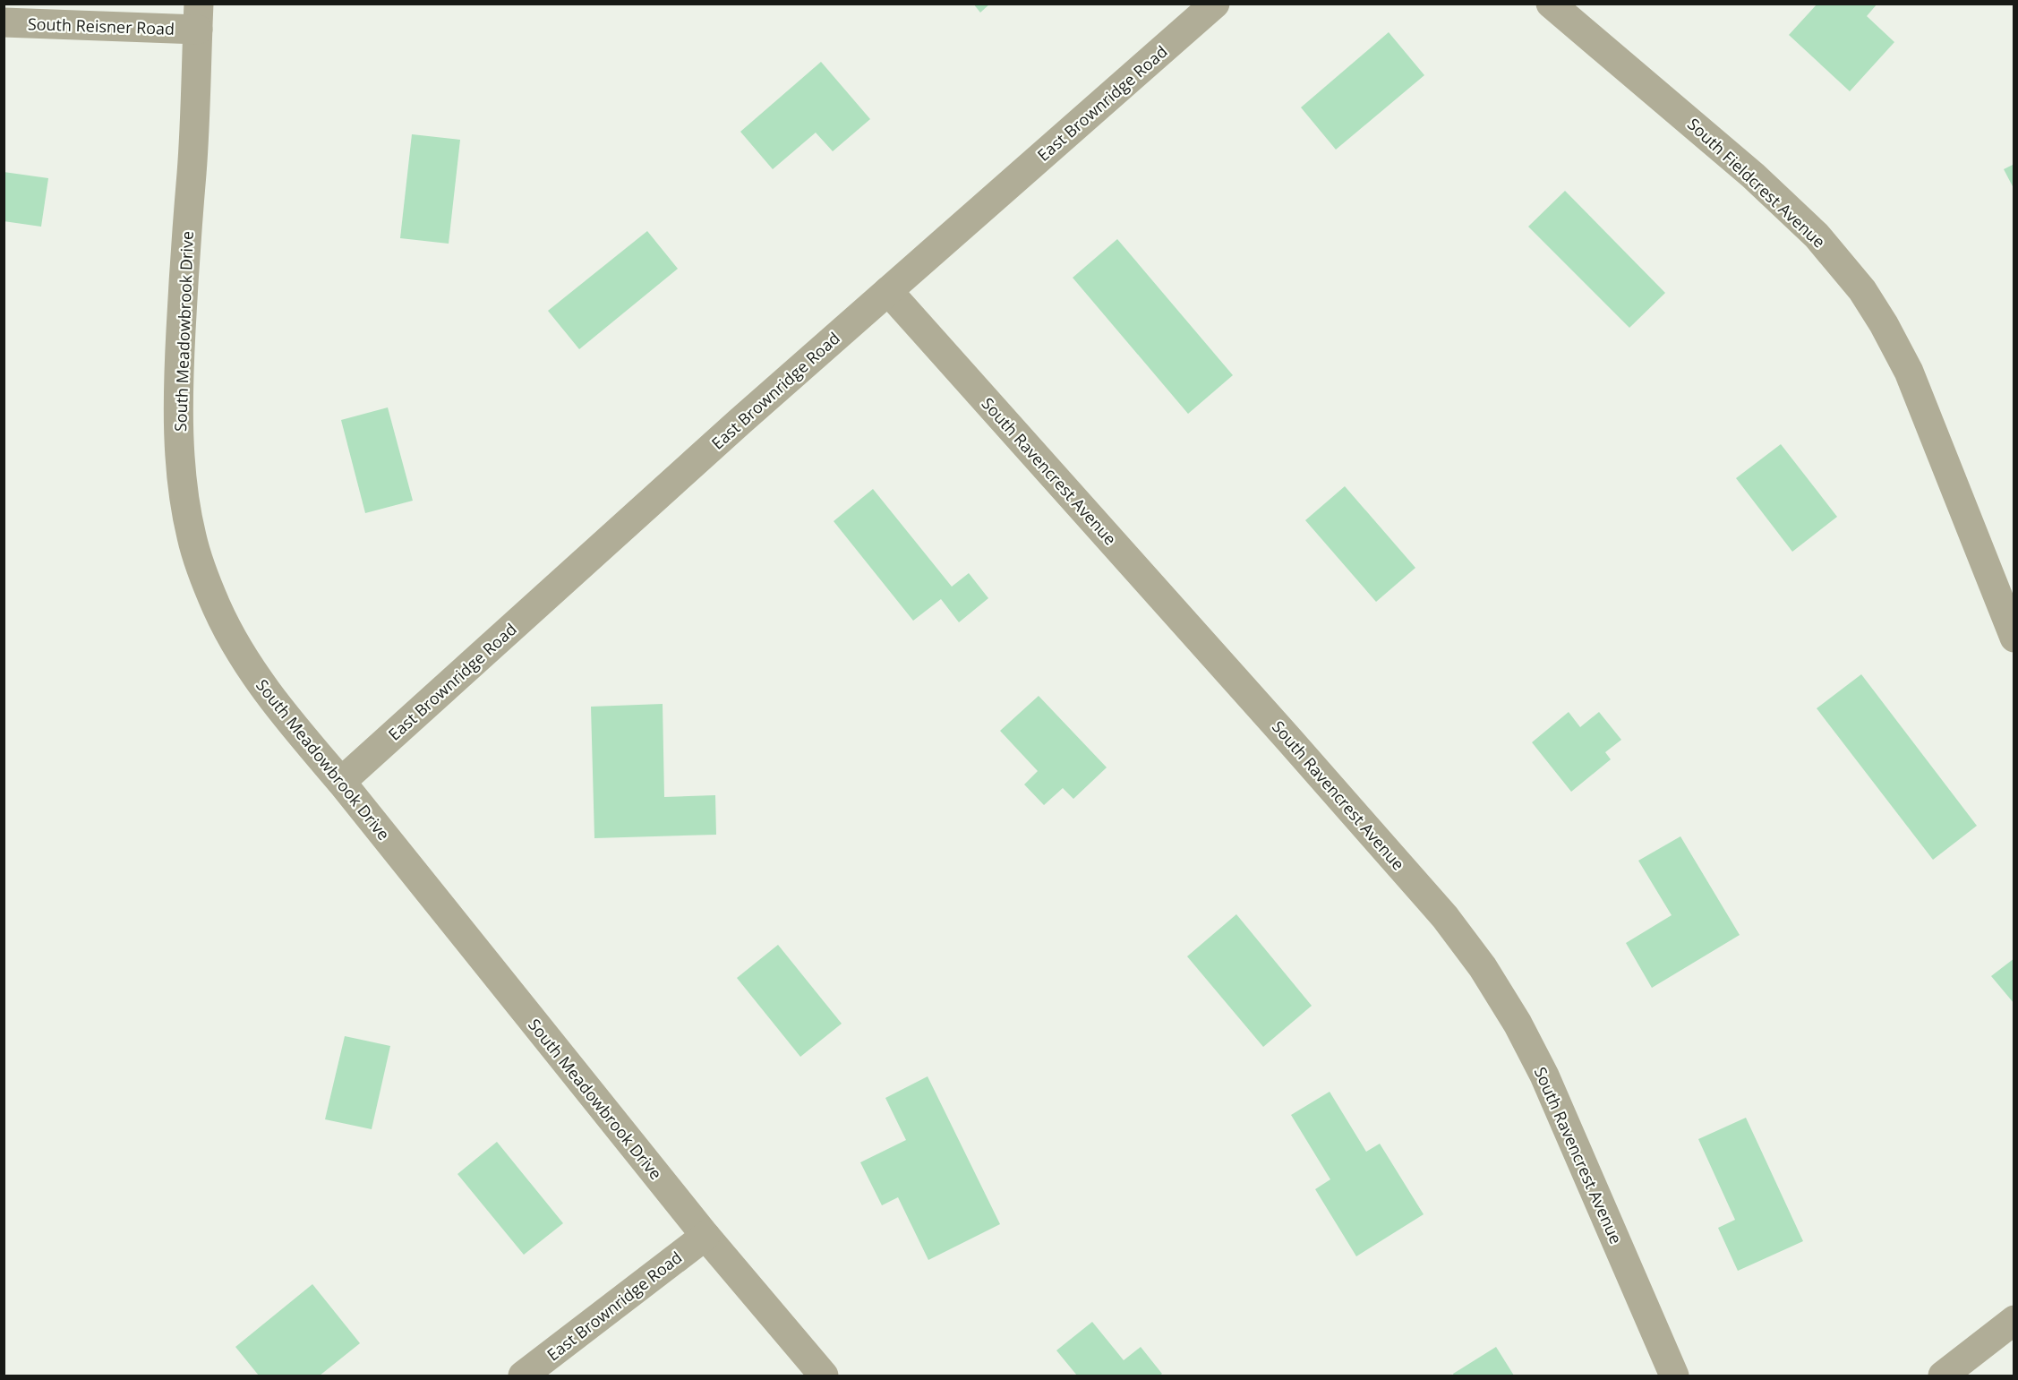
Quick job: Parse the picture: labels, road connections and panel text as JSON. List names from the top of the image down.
{
  "streets": {
    "street": [
      "South Reisner Road",
      "East Brownridge Road",
      "South Fieldcrest Avenue",
      "South Meadowbrook Drive",
      "South Ravencrest Avenue"
    ]
  },
  "crossings": [
    ["South Reisner Road", "South Meadowbrook Drive"],
    ["East Brownridge Road", "South Meadowbrook Drive"],
    ["East Brownridge Road", "South Ravencrest Avenue"]
  ]
}
